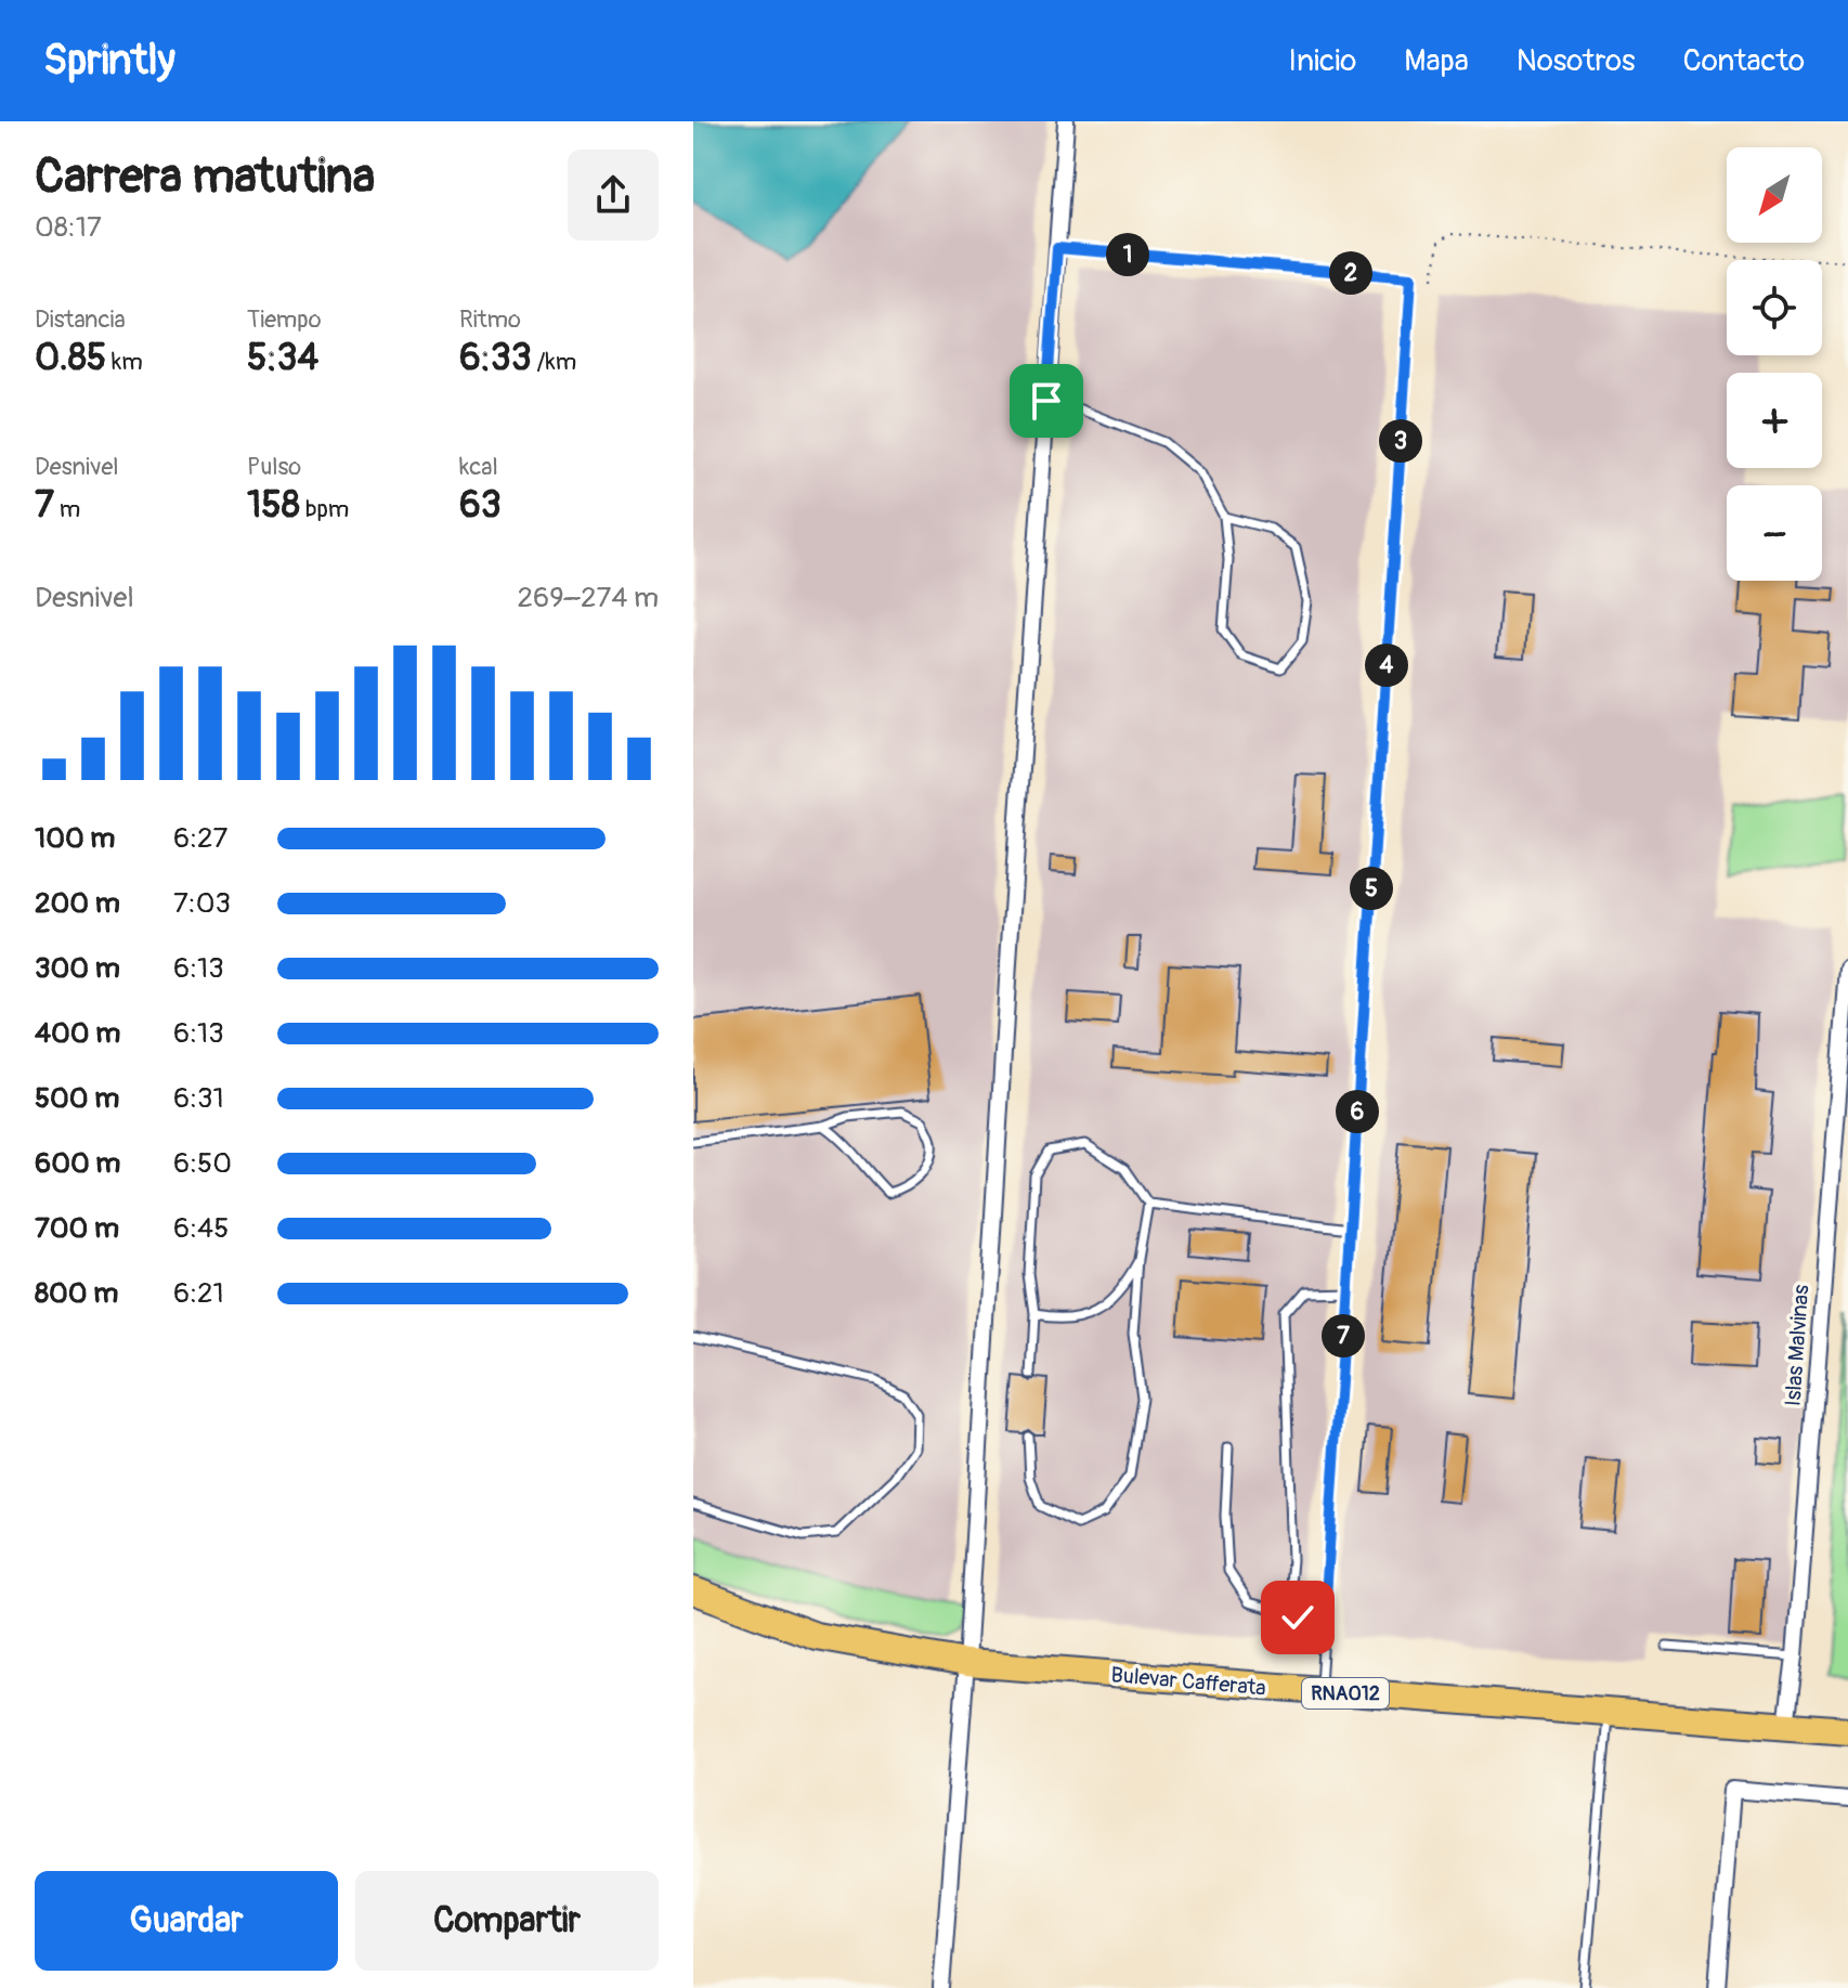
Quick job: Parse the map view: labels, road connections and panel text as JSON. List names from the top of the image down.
{
  "streets": {
    "highway": ["Bulevar Cafferata", "RNA012"],
    "street": ["Islas Malvinas"]
  },
  "crossings": [
    ["Islas Malvinas", "Bulevar Cafferata"]
  ],
  "north": "bottom left",
  "page": {
    "header": "Sprintly",
    "nav": [
      "Inicio",
      "Mapa",
      "Nosotros",
      "Contacto"
    ],
    "heading": ["Carrera matutina", "08:17"],
    "map_buttons": ["+", "−"],
    "pins": [
      "1",
      "2",
      "3",
      "4",
      "5",
      "6",
      "7"
    ],
    "stats": [
      ["Distancia", "0.85 km"],
      ["Tiempo", "5:34"],
      ["Ritmo", "6:33 /km"],
      ["Desnivel", "7 m"],
      ["Pulso", "158 bpm"],
      ["kcal", "63"]
    ],
    "chart": ["Desnivel", "269–274 m"],
    "list": [
      {
        "name": "100 m",
        "note": "6:27"
      },
      {
        "name": "200 m",
        "note": "7:03"
      },
      {
        "name": "300 m",
        "note": "6:13"
      },
      {
        "name": "400 m",
        "note": "6:13"
      },
      {
        "name": "500 m",
        "note": "6:31"
      },
      {
        "name": "600 m",
        "note": "6:50"
      },
      {
        "name": "700 m",
        "note": "6:45"
      },
      {
        "name": "800 m",
        "note": "6:21"
      }
    ],
    "buttons": ["Guardar", "Compartir"]
  }
}
